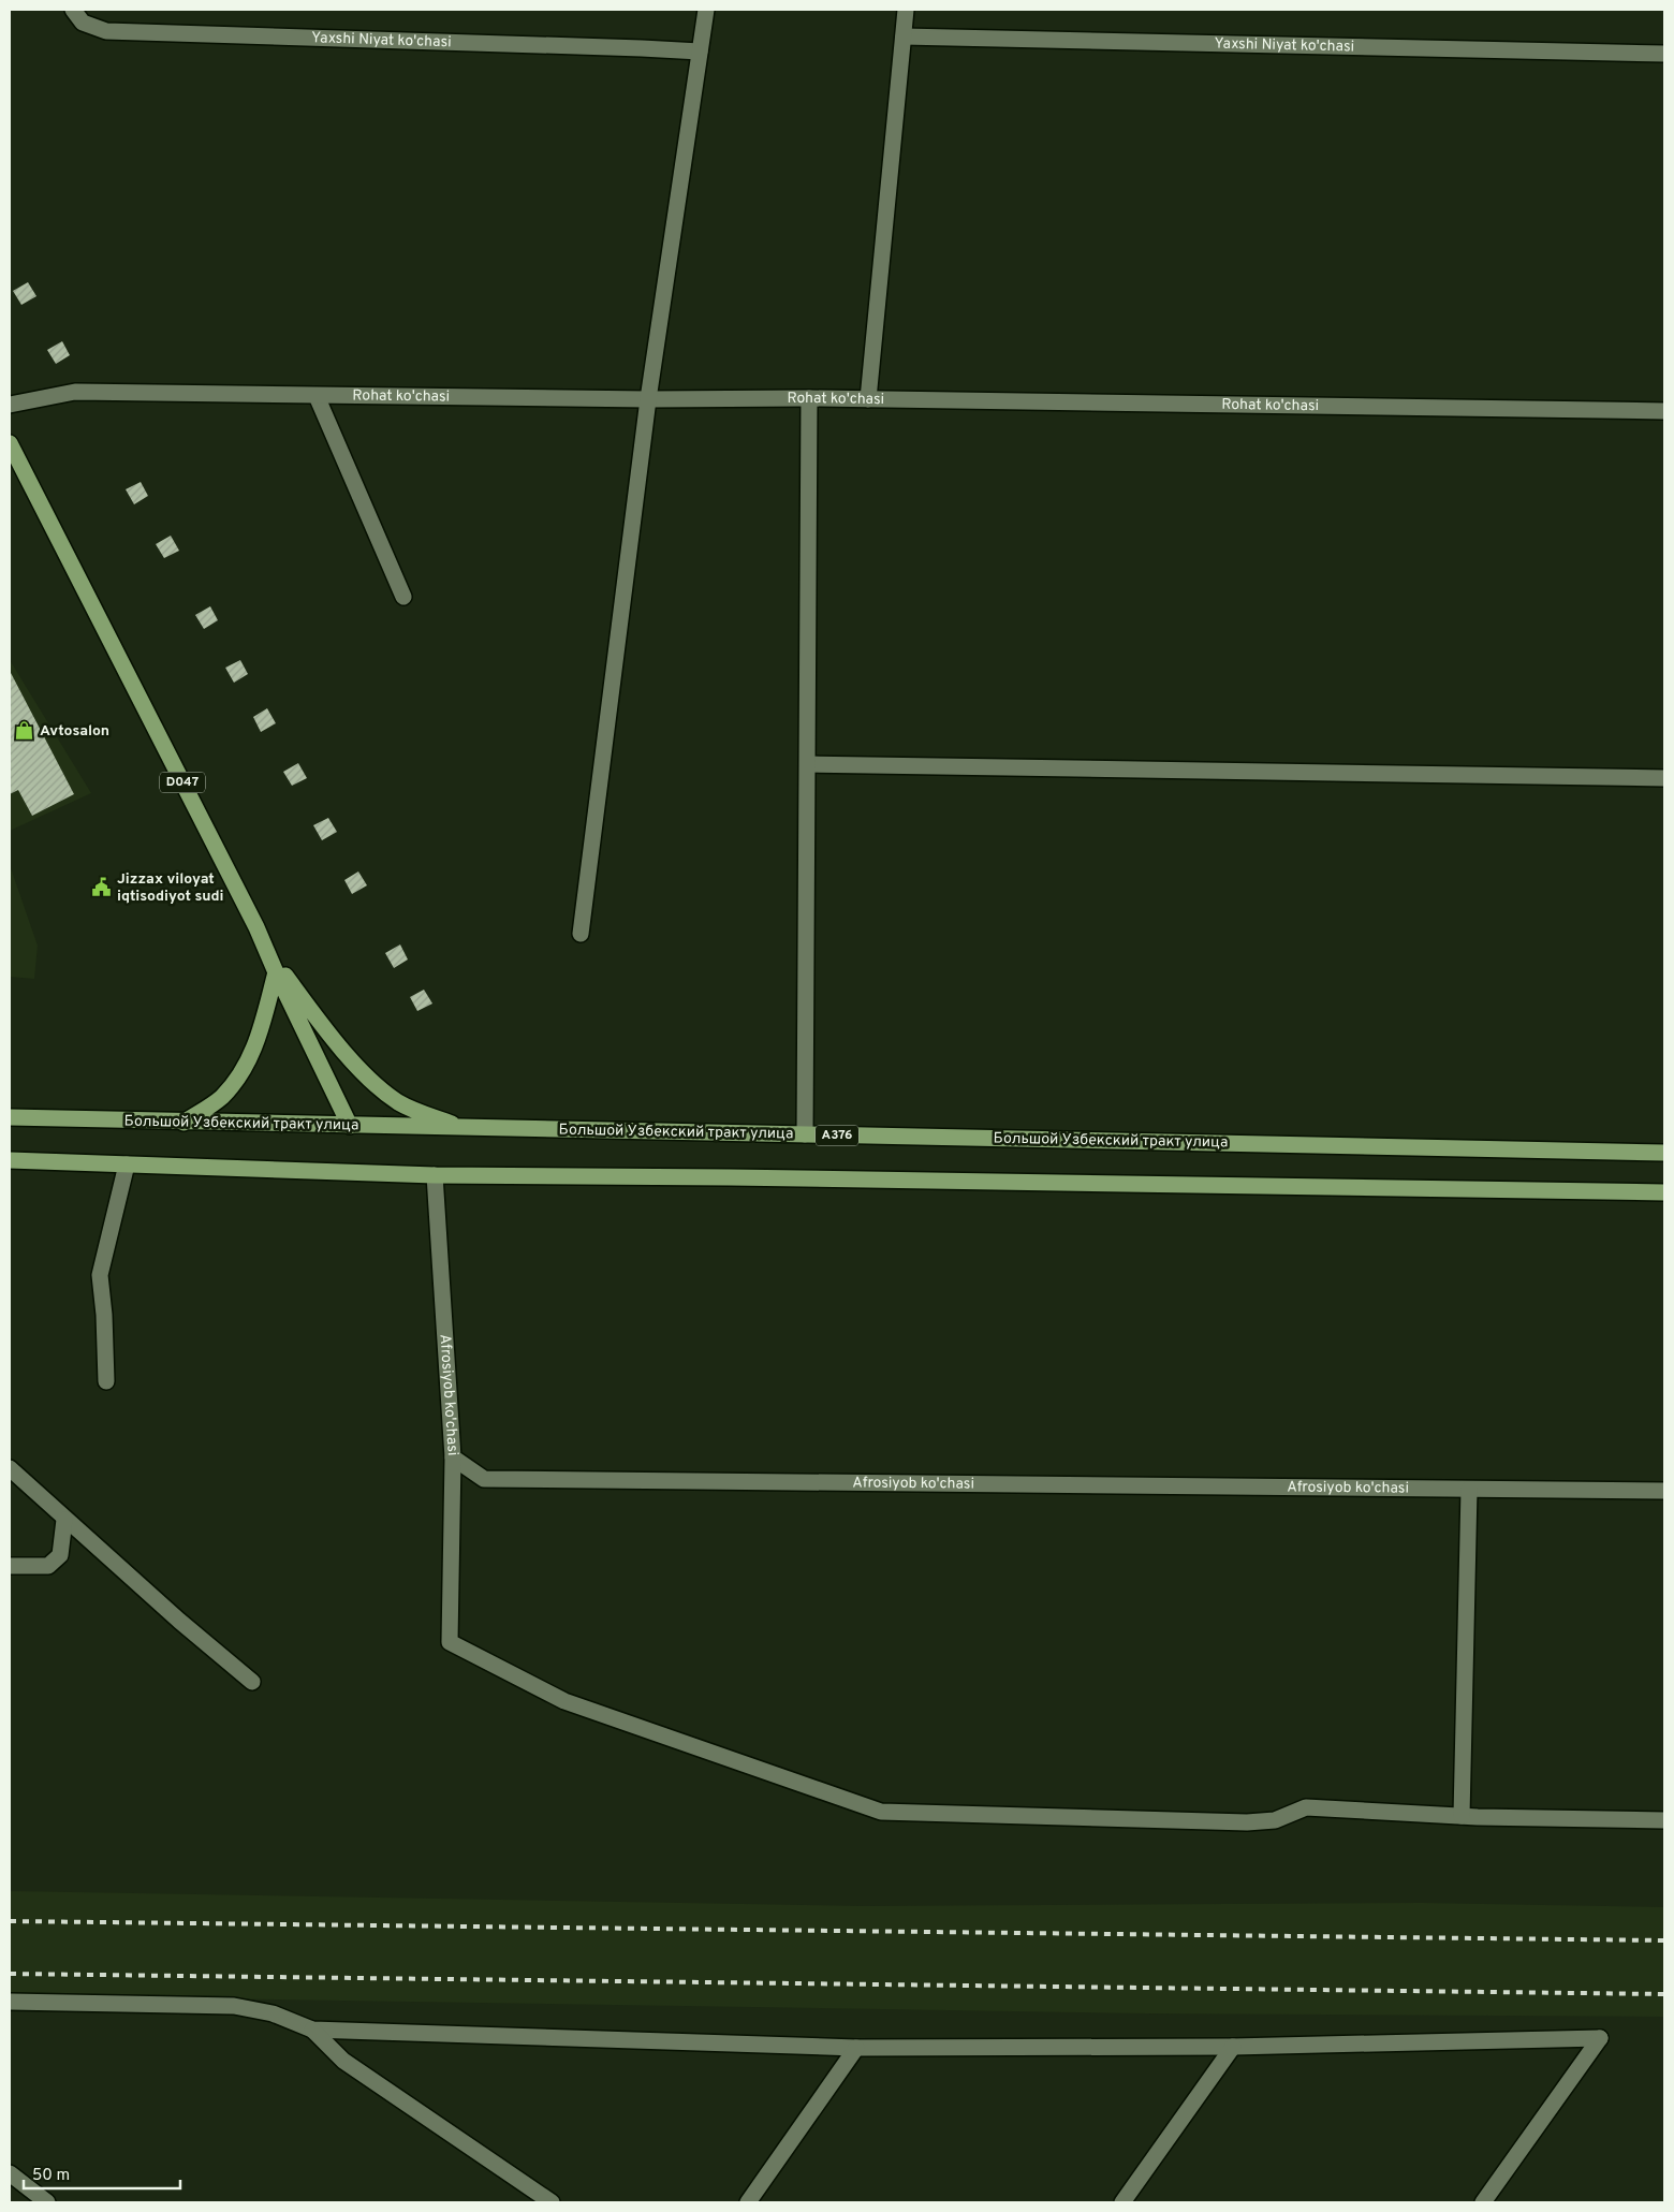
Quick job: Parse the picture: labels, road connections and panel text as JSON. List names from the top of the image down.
{
  "streets": {
    "main road": ["D047", "Большой Узбекский тракт улица", "A376"],
    "street": ["Yaxshi Niyat ko'chasi", "Rohat ko'chasi", "Afrosiyob ko'chasi"]
  },
  "crossings": [
    ["D047", "Большой Узбекский тракт улица"]
  ],
  "places": {
    "shop": ["Avtosalon"],
    "public building": ["Jizzax viloyat iqtisodiyot sudi"]
  },
  "scale_bar": "50 m"
}
